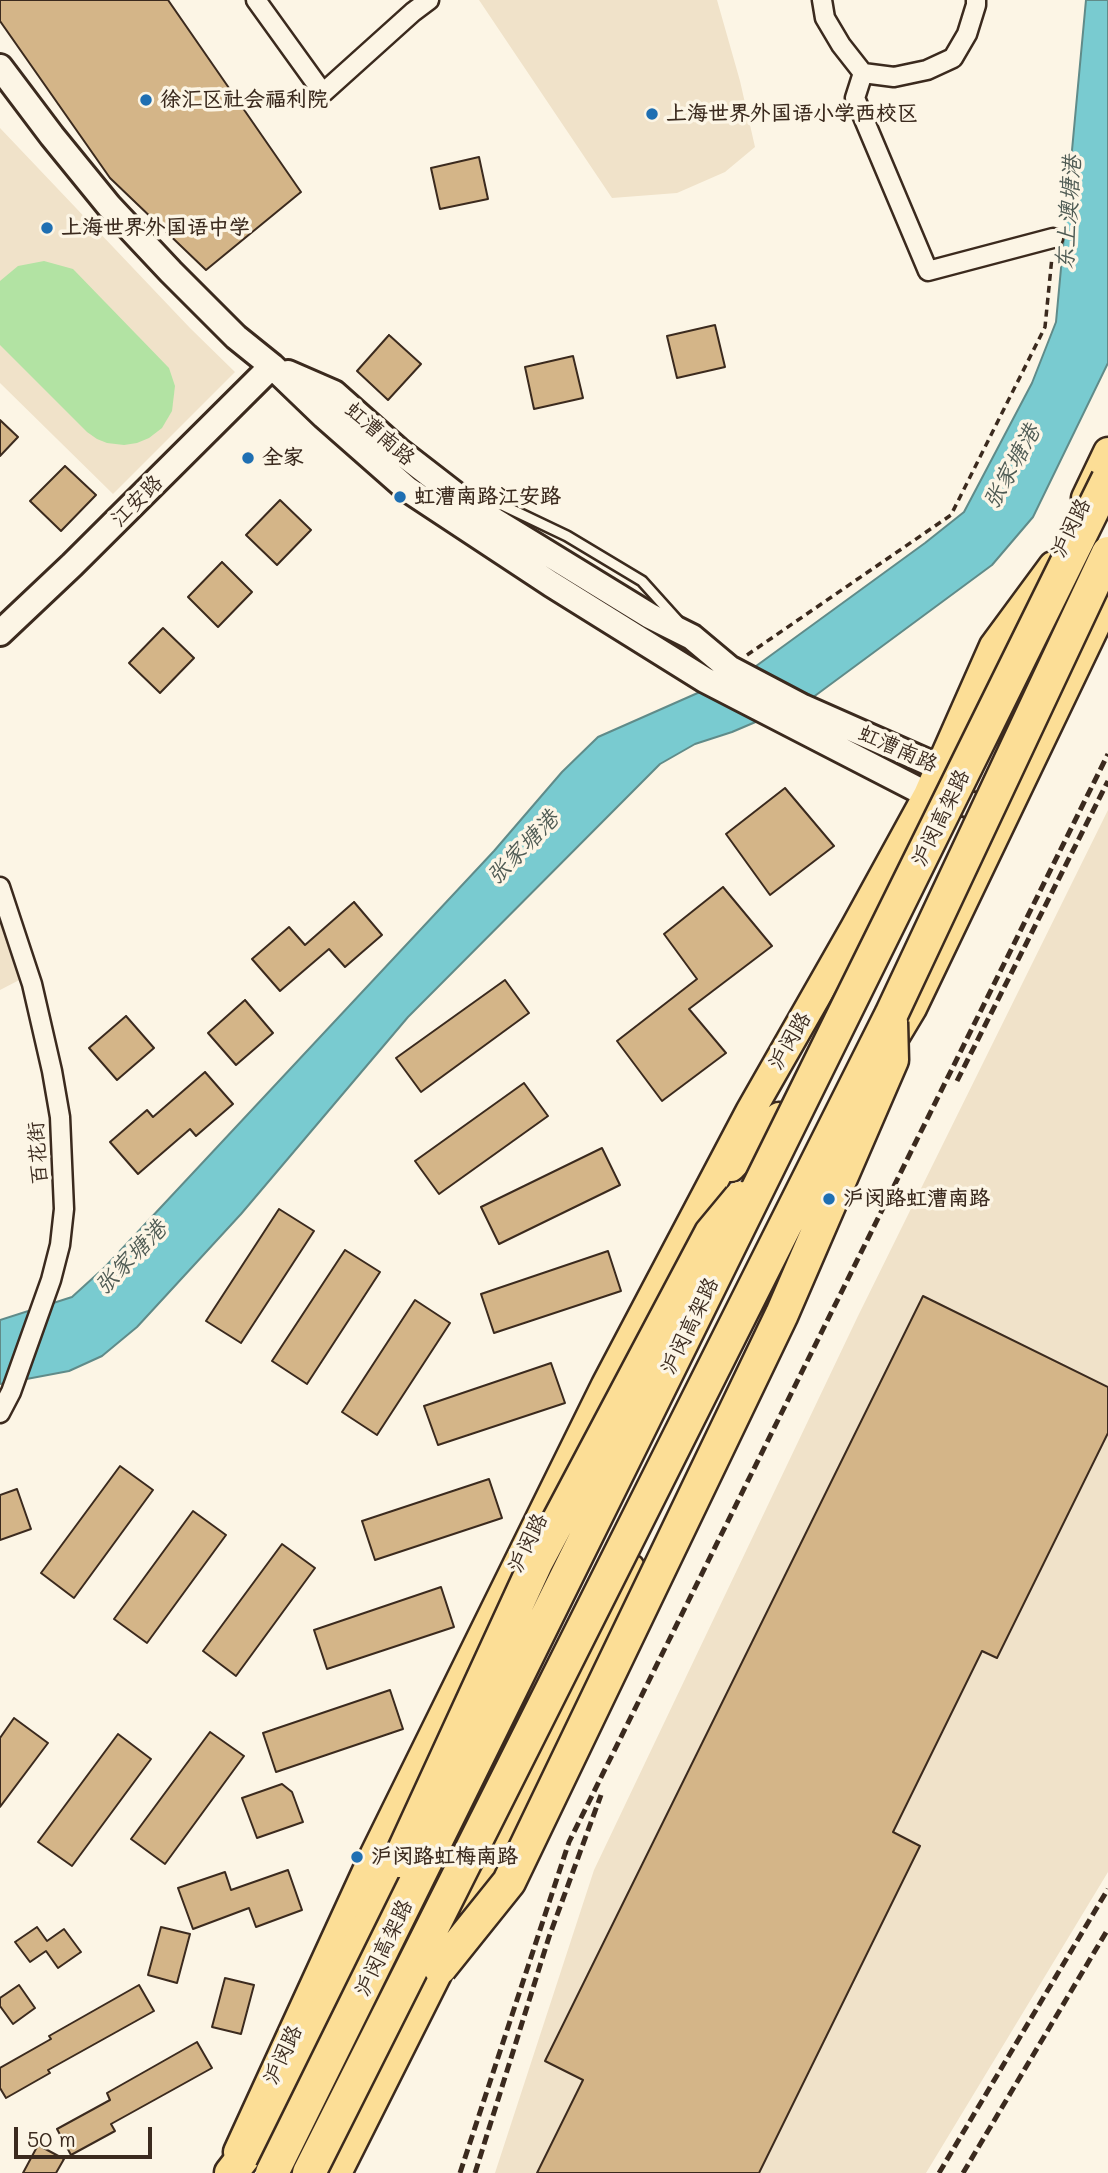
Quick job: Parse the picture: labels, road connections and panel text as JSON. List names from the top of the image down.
{
  "streets": {
    "highway": ["沪闵高架路"],
    "main road": ["虹漕南路", "江安路", "沪闵路"],
    "street": ["百花街"]
  },
  "crossings": [
    ["虹漕南路", "江安路"],
    ["虹漕南路", "沪闵路"]
  ],
  "water": ["东上澳塘港", "张家塘港"],
  "places": [
    "徐汇区社会福利院",
    "上海世界外国语小学西校区",
    "上海世界外国语中学",
    "全家",
    "虹漕南路江安路",
    "沪闵路虹漕南路",
    "沪闵路虹梅南路"
  ],
  "scale_bar": "50 m"
}
